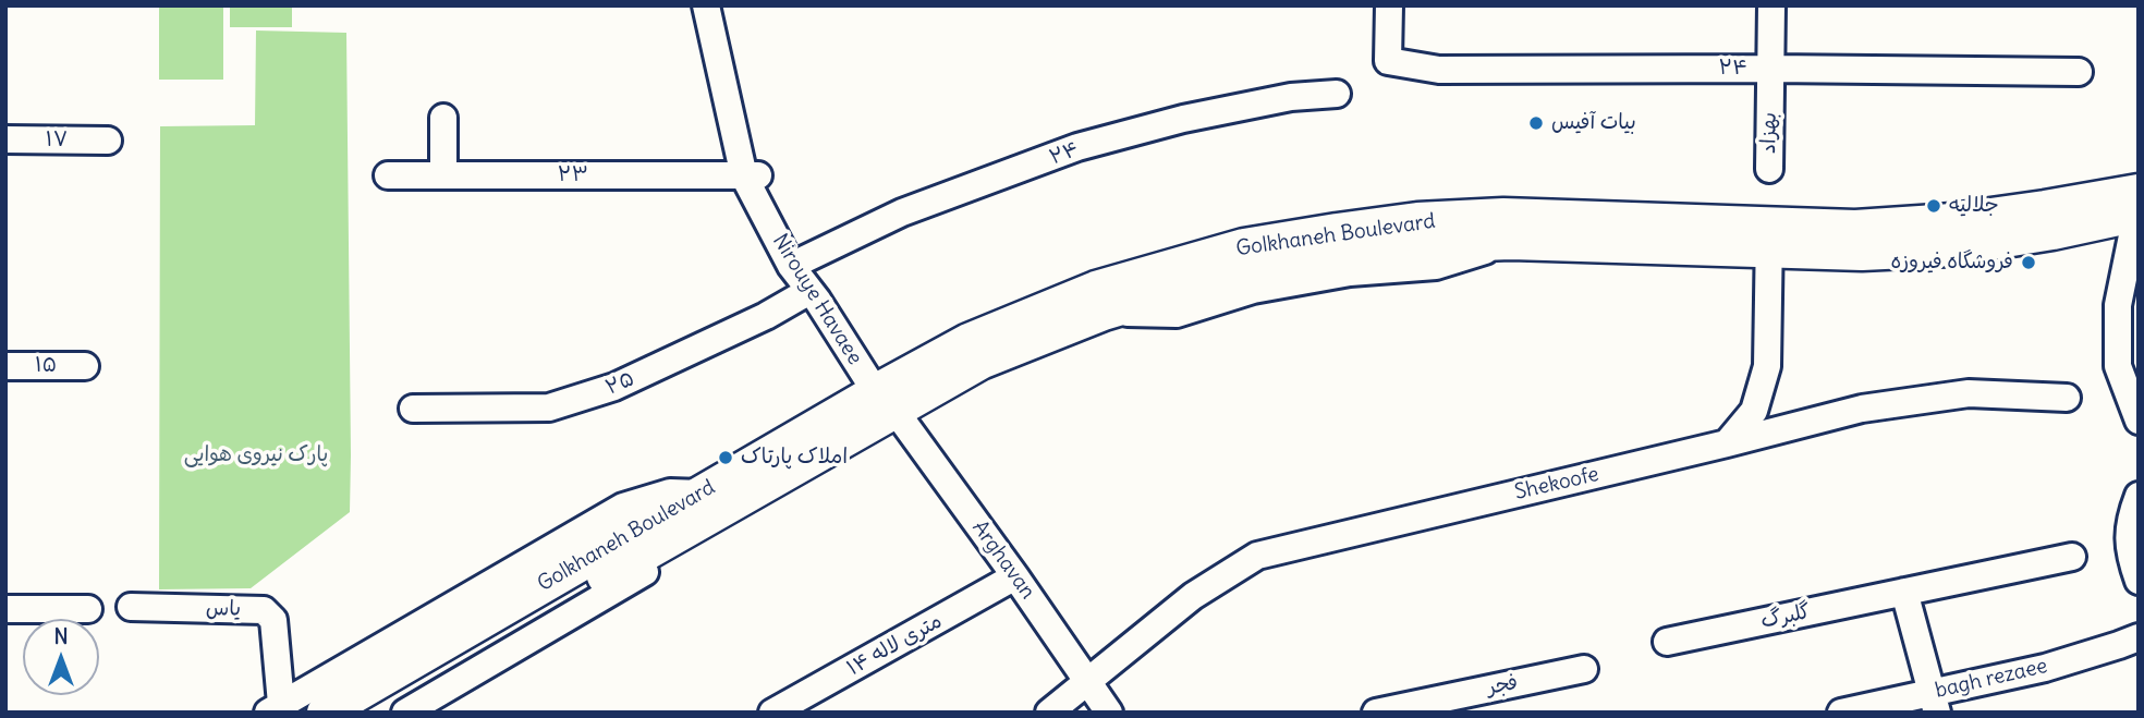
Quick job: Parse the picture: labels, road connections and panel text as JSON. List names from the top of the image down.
{
  "streets": {
    "main road": ["Golkhaneh Boulevard"],
    "street": [
      "۲۴",
      "بهزاد",
      "۱۷",
      "۲۳",
      "Nirouye Havaee",
      "۱۵",
      "۲۵",
      "Shekoofe",
      "Arghavan",
      "یاس",
      "گلبرگ",
      "۱۴ متری لاله",
      "bagh rezaee",
      "فجر"
    ]
  },
  "crossings": [
    ["۲۴", "بهزاد"],
    ["۲۴", "Nirouye Havaee"],
    ["۲۳", "Nirouye Havaee"],
    ["Golkhaneh Boulevard", "Nirouye Havaee"],
    ["Golkhaneh Boulevard", "Arghavan"],
    ["Nirouye Havaee", "۲۵"],
    ["Nirouye Havaee", "Arghavan"],
    ["Shekoofe", "Arghavan"],
    ["Arghavan", "۱۴ متری لاله"]
  ],
  "parks": ["پارک نیروی هوایی"],
  "places": [
    "بیات آفیس",
    "جلالیه",
    "فروشگاه فیروزه",
    "املاک پارتاک"
  ],
  "north": "top"
}
